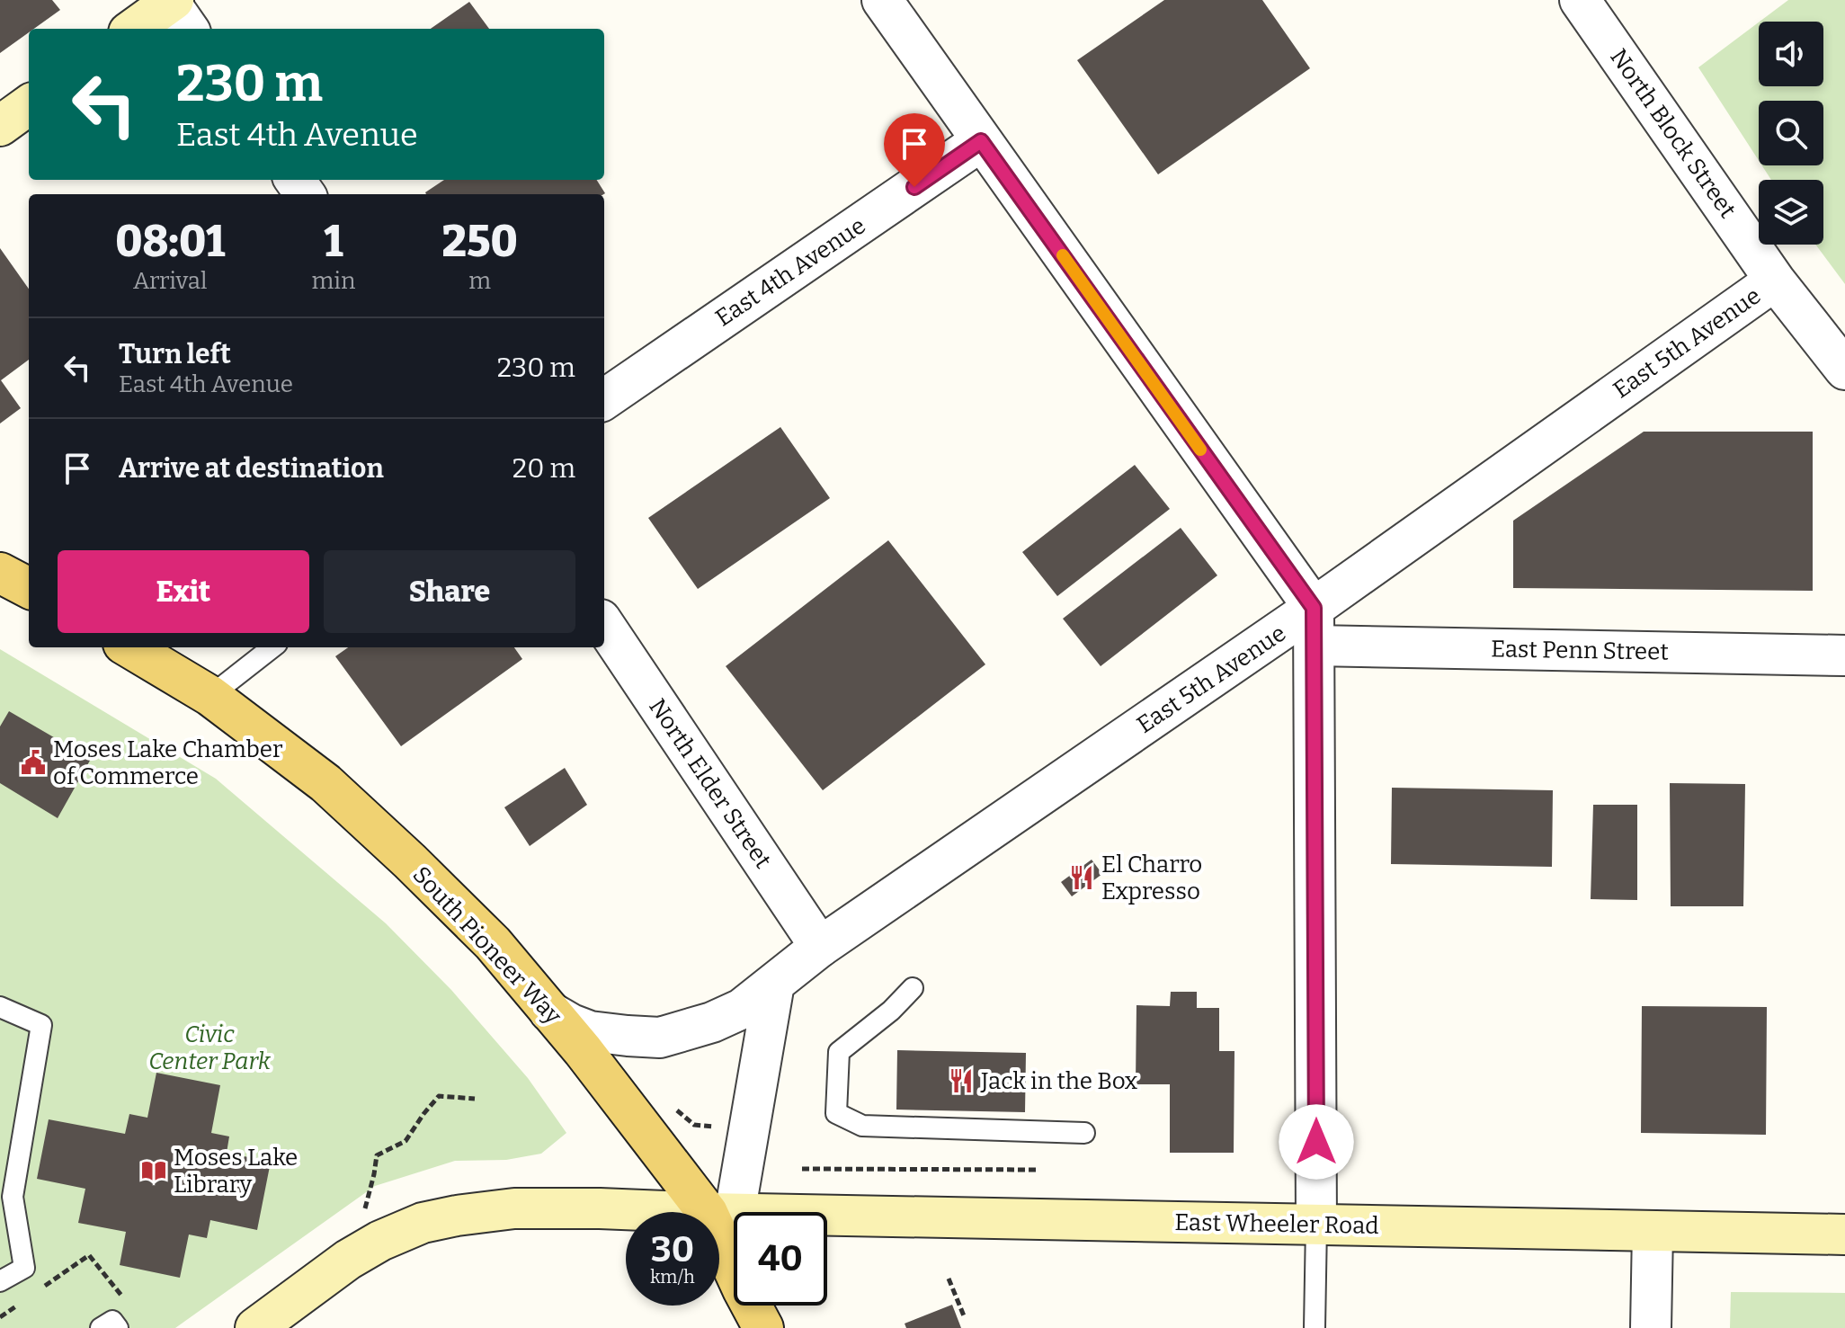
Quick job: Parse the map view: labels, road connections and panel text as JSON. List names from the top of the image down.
{
  "streets": {
    "main road": ["South Pioneer Way", "East Wheeler Road"],
    "street": [
      "North Block Street",
      "East 4th Avenue",
      "East 5th Avenue",
      "East Penn Street",
      "North Elder Street"
    ]
  },
  "crossings": [
    ["North Block Street", "East 5th Avenue"],
    ["East 5th Avenue", "East Penn Street"],
    ["East 5th Avenue", "North Elder Street"],
    ["East 5th Avenue", "South Pioneer Way"],
    ["South Pioneer Way", "East Wheeler Road"]
  ],
  "parks": ["Civic Center Park"],
  "places": {
    "public building": ["Moses Lake Chamber of Commerce"],
    "restaurant": ["El Charro Expresso", "Jack in the Box"],
    "library": ["Moses Lake Library"]
  },
  "page": {
    "turn": ["230 m", "East 4th Avenue"],
    "eta": [
      "08:01",
      "Arrival",
      "1",
      "min",
      "250",
      "m"
    ],
    "list": [
      {
        "name": "Turn left",
        "note": "East 4th Avenue",
        "value": "230 m"
      },
      {
        "name": "Arrive at destination",
        "value": "20 m"
      }
    ],
    "buttons": ["Exit", "Share"],
    "speed": "30 km/h",
    "limit": "40"
  }
}
